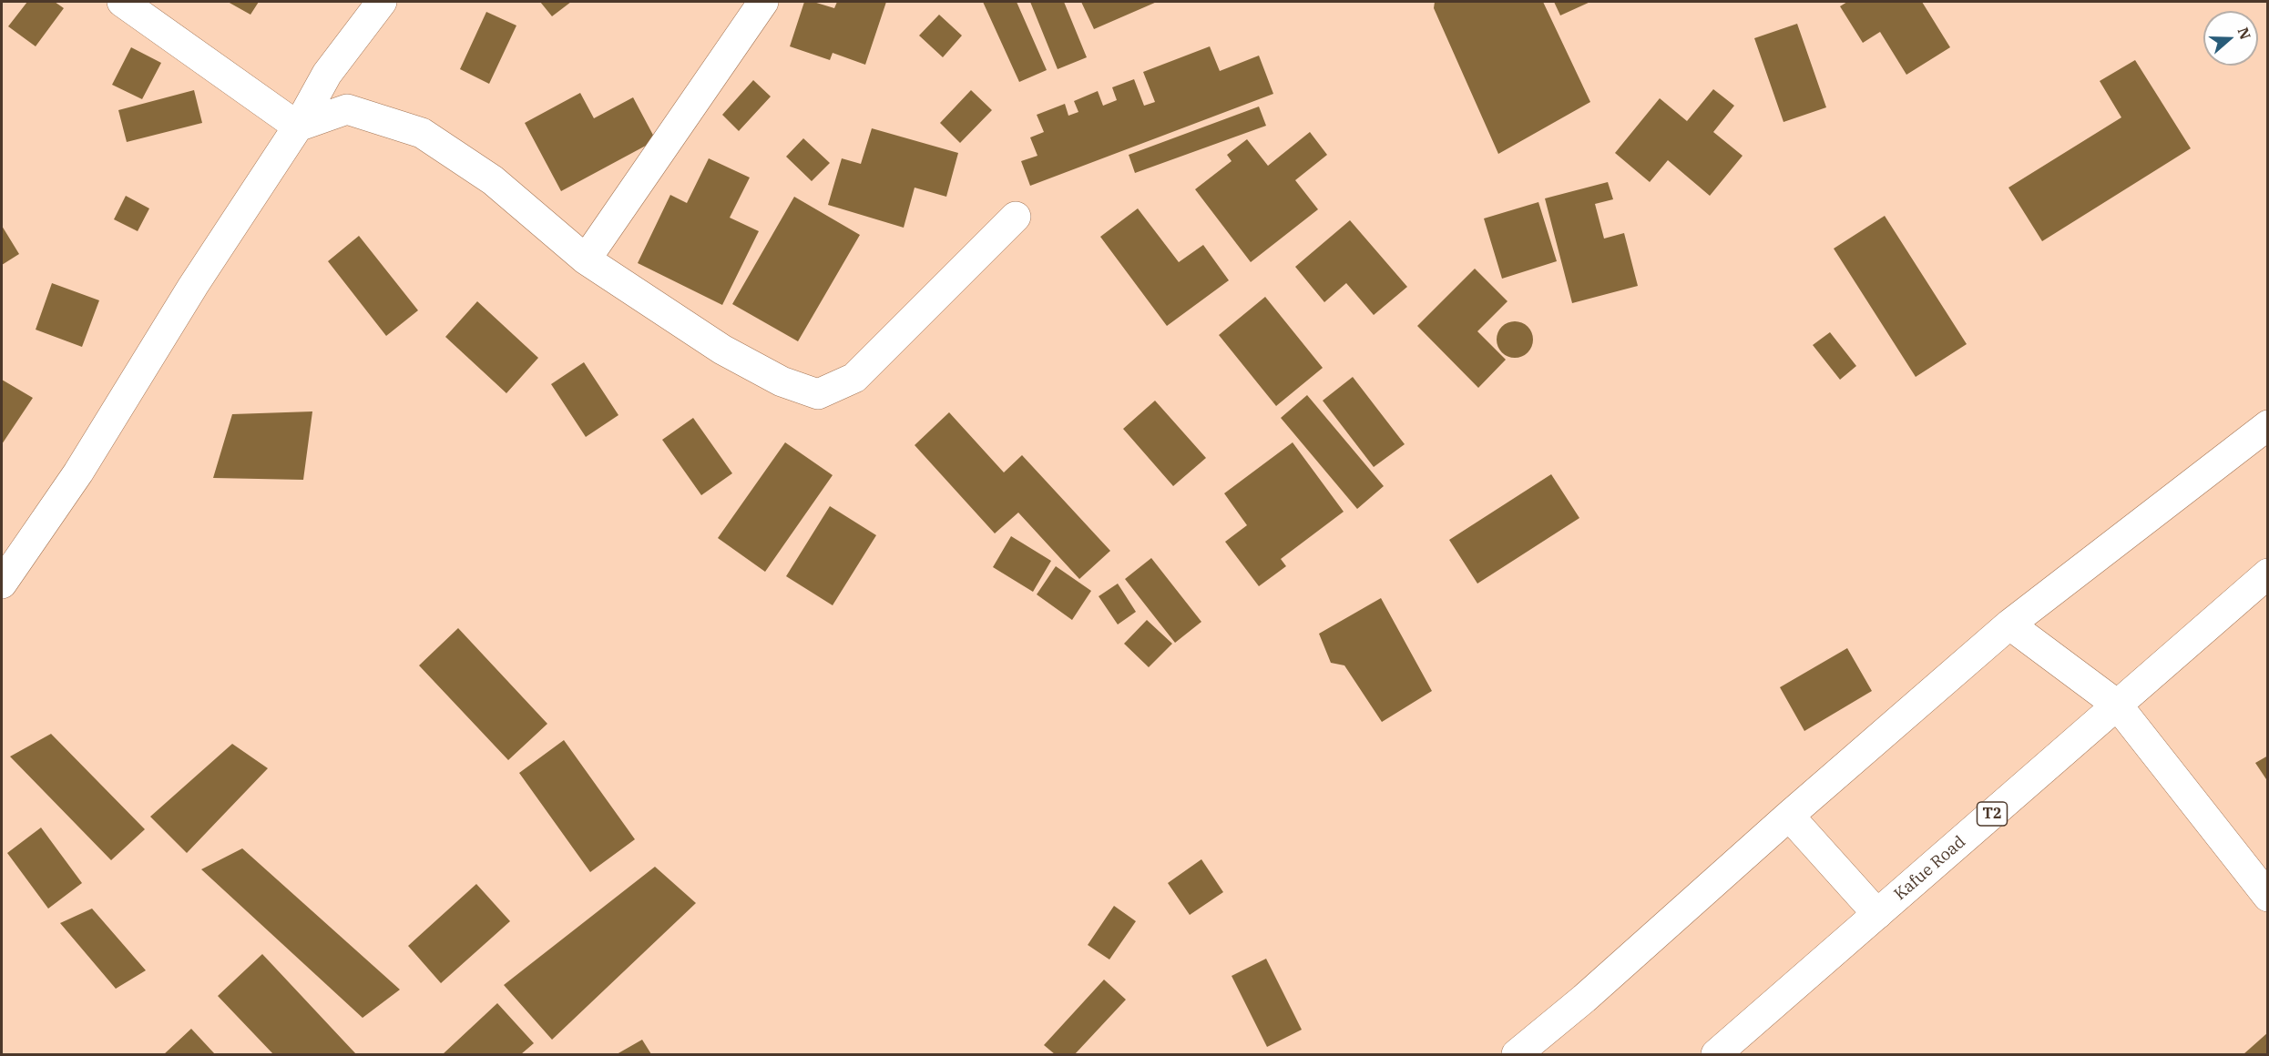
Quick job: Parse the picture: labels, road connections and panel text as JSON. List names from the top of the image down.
{
  "streets": {
    "main road": ["T2", "Kafue Road"]
  },
  "north": "right"
}
